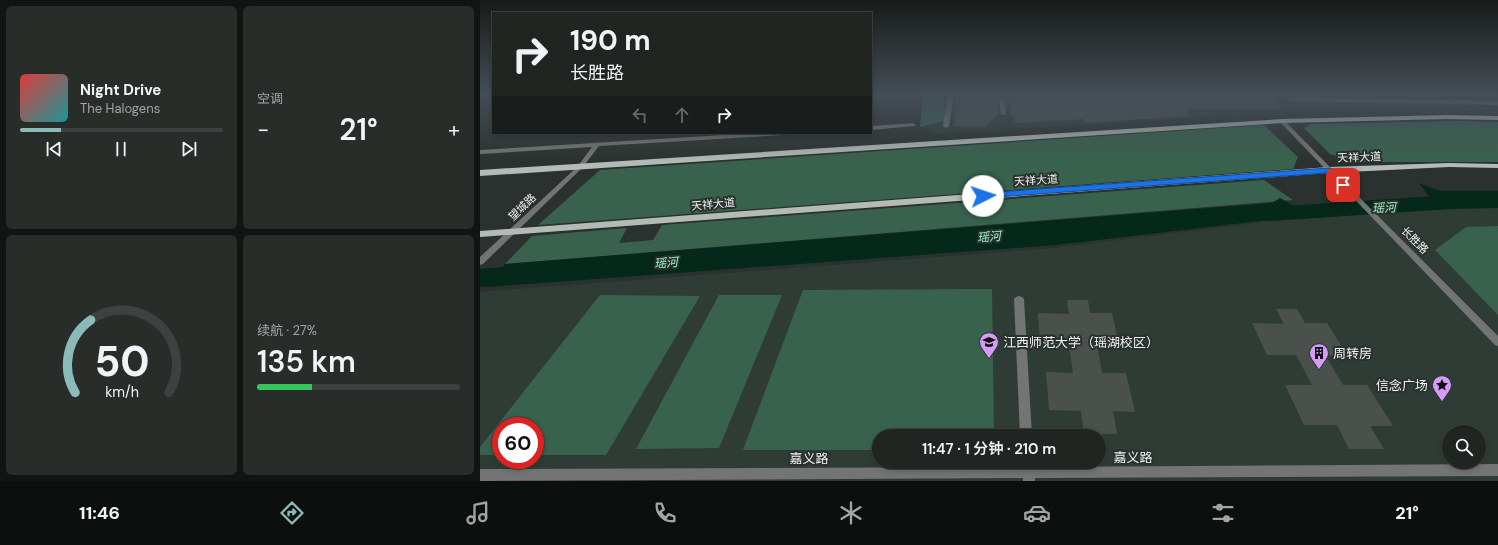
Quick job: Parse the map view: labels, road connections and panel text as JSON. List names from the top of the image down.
{
  "streets": {
    "main road": ["天祥大道"],
    "street": ["望城路", "长胜路", "嘉义路"]
  },
  "crossings": [
    ["天祥大道", "望城路"],
    ["天祥大道", "长胜路"]
  ],
  "water": ["瑶河"],
  "places": {
    "school or university": ["江西师范大学（瑶湖校区）"],
    "building": ["周转房"],
    "place": ["信念广场"]
  },
  "page": {
    "tile": [
      "空调",
      ["续航 · 27%", "135 km"]
    ],
    "turn": ["190 m", "长胜路"],
    "song": ["Night Drive", "The Halogens"],
    "heat": ["−", "21°", "+"],
    "limit": "60",
    "trip": "11:47 · 1 分钟 · 210 m",
    "tabs": ["11:46", "21°"],
    "gauge": ["50", "km/h"]
  }
}
